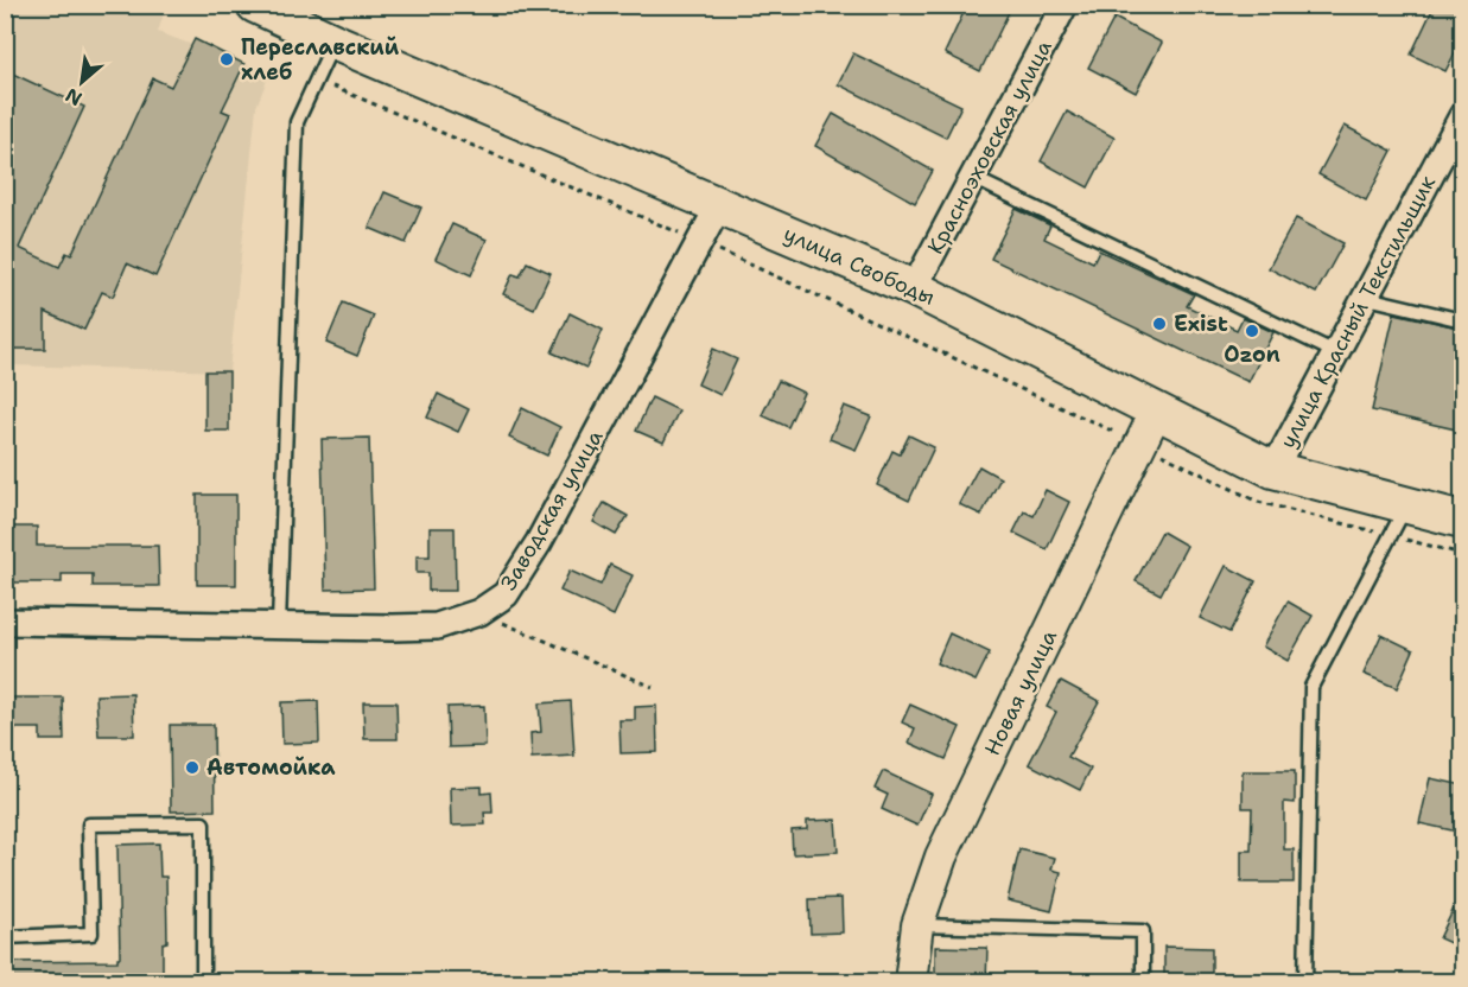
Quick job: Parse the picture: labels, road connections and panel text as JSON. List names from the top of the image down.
{
  "streets": {
    "main road": ["улица Свободы"],
    "street": [
      "Красноэховская улица",
      "улица Красный Текстильщик",
      "Заводская улица",
      "Новая улица"
    ]
  },
  "crossings": [
    ["Красноэховская улица", "улица Свободы"],
    ["улица Свободы", "улица Красный Текстильщик"],
    ["улица Свободы", "Заводская улица"],
    ["улица Свободы", "Новая улица"]
  ],
  "places": [
    "Переславский хлеб",
    "Exist",
    "Ozon",
    "Автомойка"
  ],
  "north": "bottom left"
}
